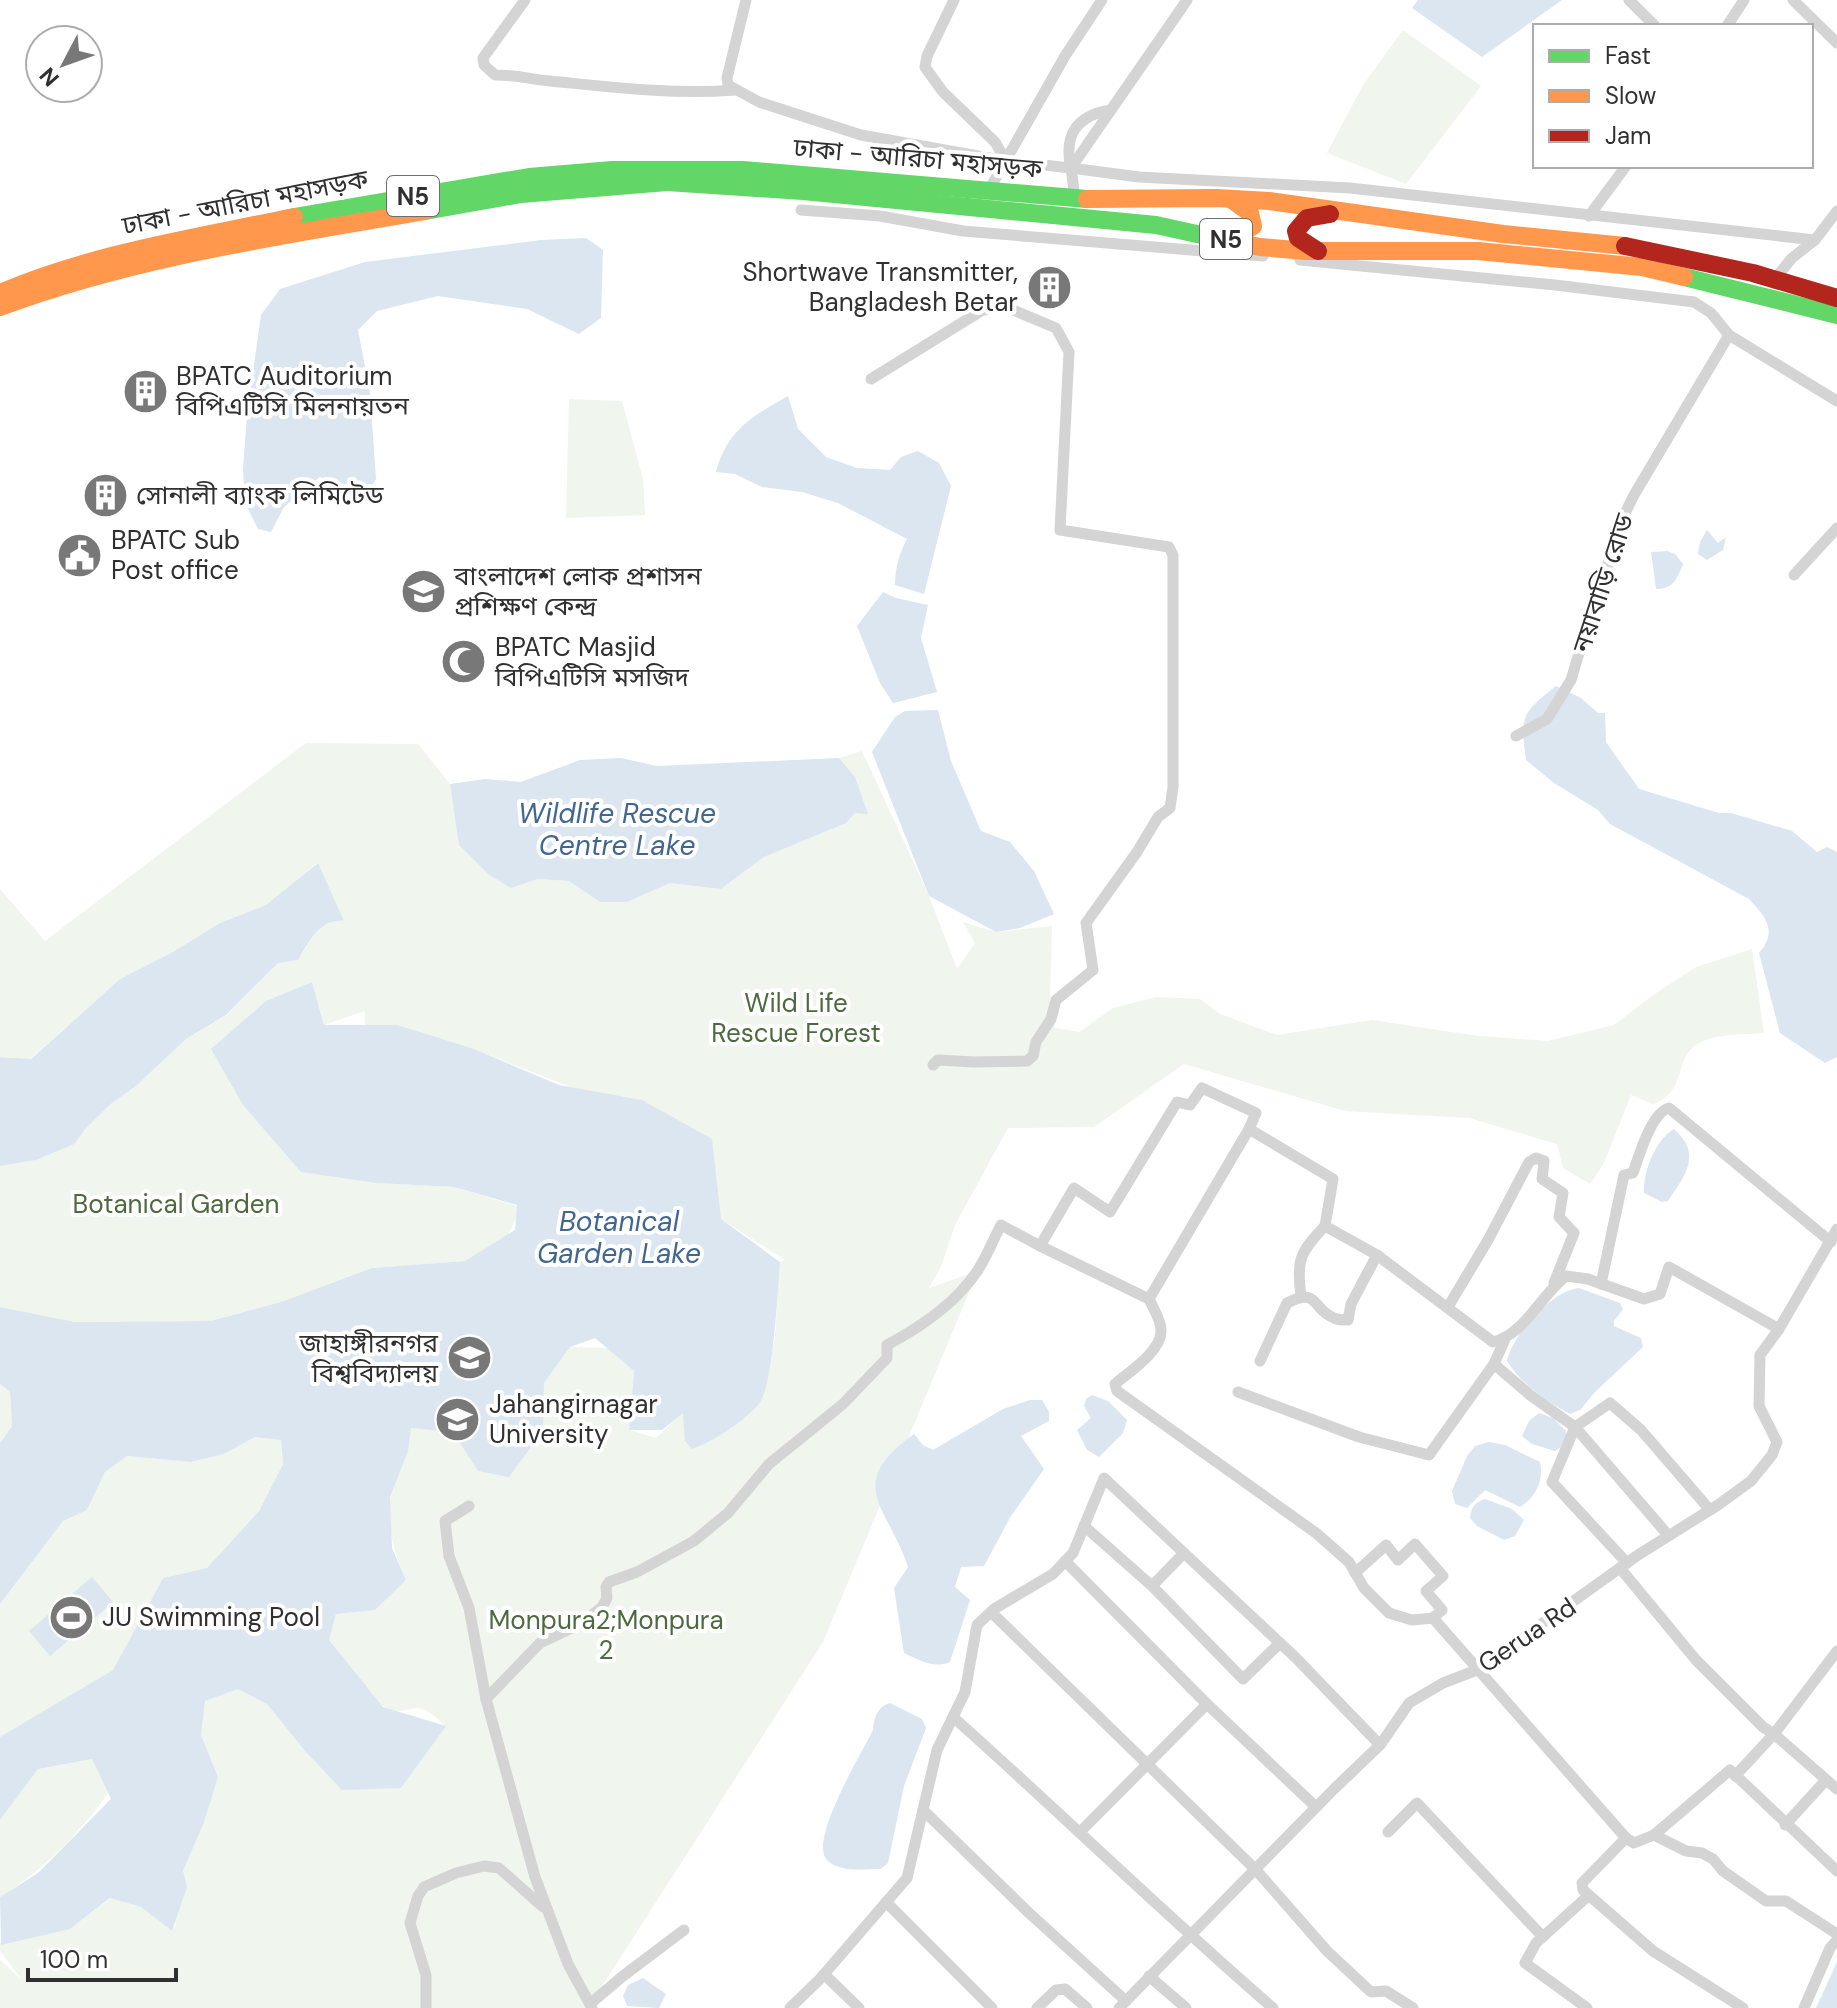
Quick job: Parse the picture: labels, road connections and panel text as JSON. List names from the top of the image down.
{
  "streets": {
    "highway": ["ঢাকা - আরিচা মহাসড়ক", "N5"],
    "street": ["নয়াবাড়ি রোড", "Gerua Rd"]
  },
  "water": ["Wildlife Rescue Centre Lake", "Botanical Garden Lake"],
  "parks": ["Wild Life Rescue Forest", "Botanical Garden", "Monpura2;Monpura 2"],
  "places": {
    "building": ["Shortwave Transmitter, Bangladesh Betar", "BPATC Auditorium বিপিএটিসি মিলনায়তন", "সোনালী ব্যাংক লিমিটেড"],
    "public building": ["BPATC Sub Post office"],
    "school or university": ["বাংলাদেশ লোক প্রশাসন প্রশিক্ষণ কেন্দ্র", "জাহাঙ্গীরনগর বিশ্ববিদ্যালয়", "Jahangirnagar University"],
    "mosque": ["BPATC Masjid বিপিএটিসি মসজিদ"],
    "sports": ["JU Swimming Pool"]
  },
  "legend": ["Fast", "Slow", "Jam"],
  "scale_bar": "100 m",
  "north": "bottom left"
}
